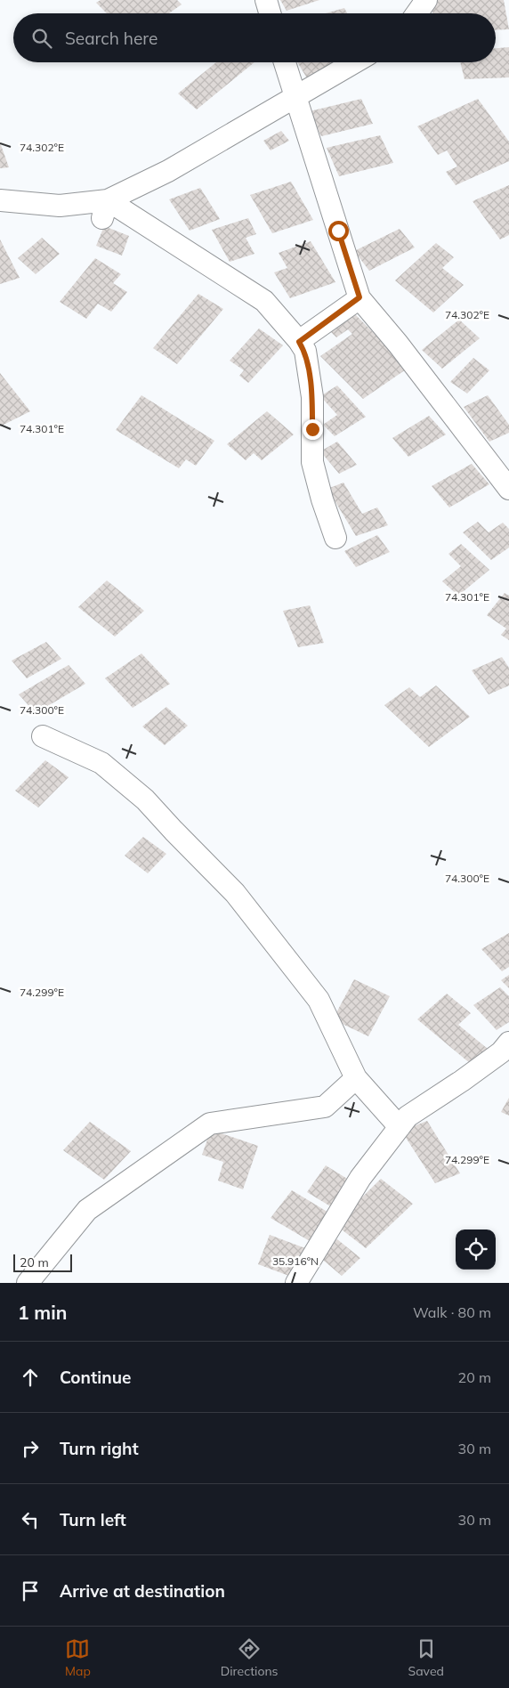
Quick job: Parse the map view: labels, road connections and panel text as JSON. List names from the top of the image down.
{
  "scale_bar": "20 m",
  "page": {
    "search": "Search here",
    "scale": "20 m",
    "heading": ["1 min", "Walk · 80 m"],
    "list": [
      ["Continue", "20 m"],
      ["Turn right", "30 m"],
      ["Turn left", "30 m"],
      "Arrive at destination"
    ],
    "nav": ["Map", "Directions", "Saved"]
  },
  "coordinates": [
    "74.302°E",
    "74.301°E",
    "74.300°E",
    "74.299°E",
    "35.916°N"
  ]
}
